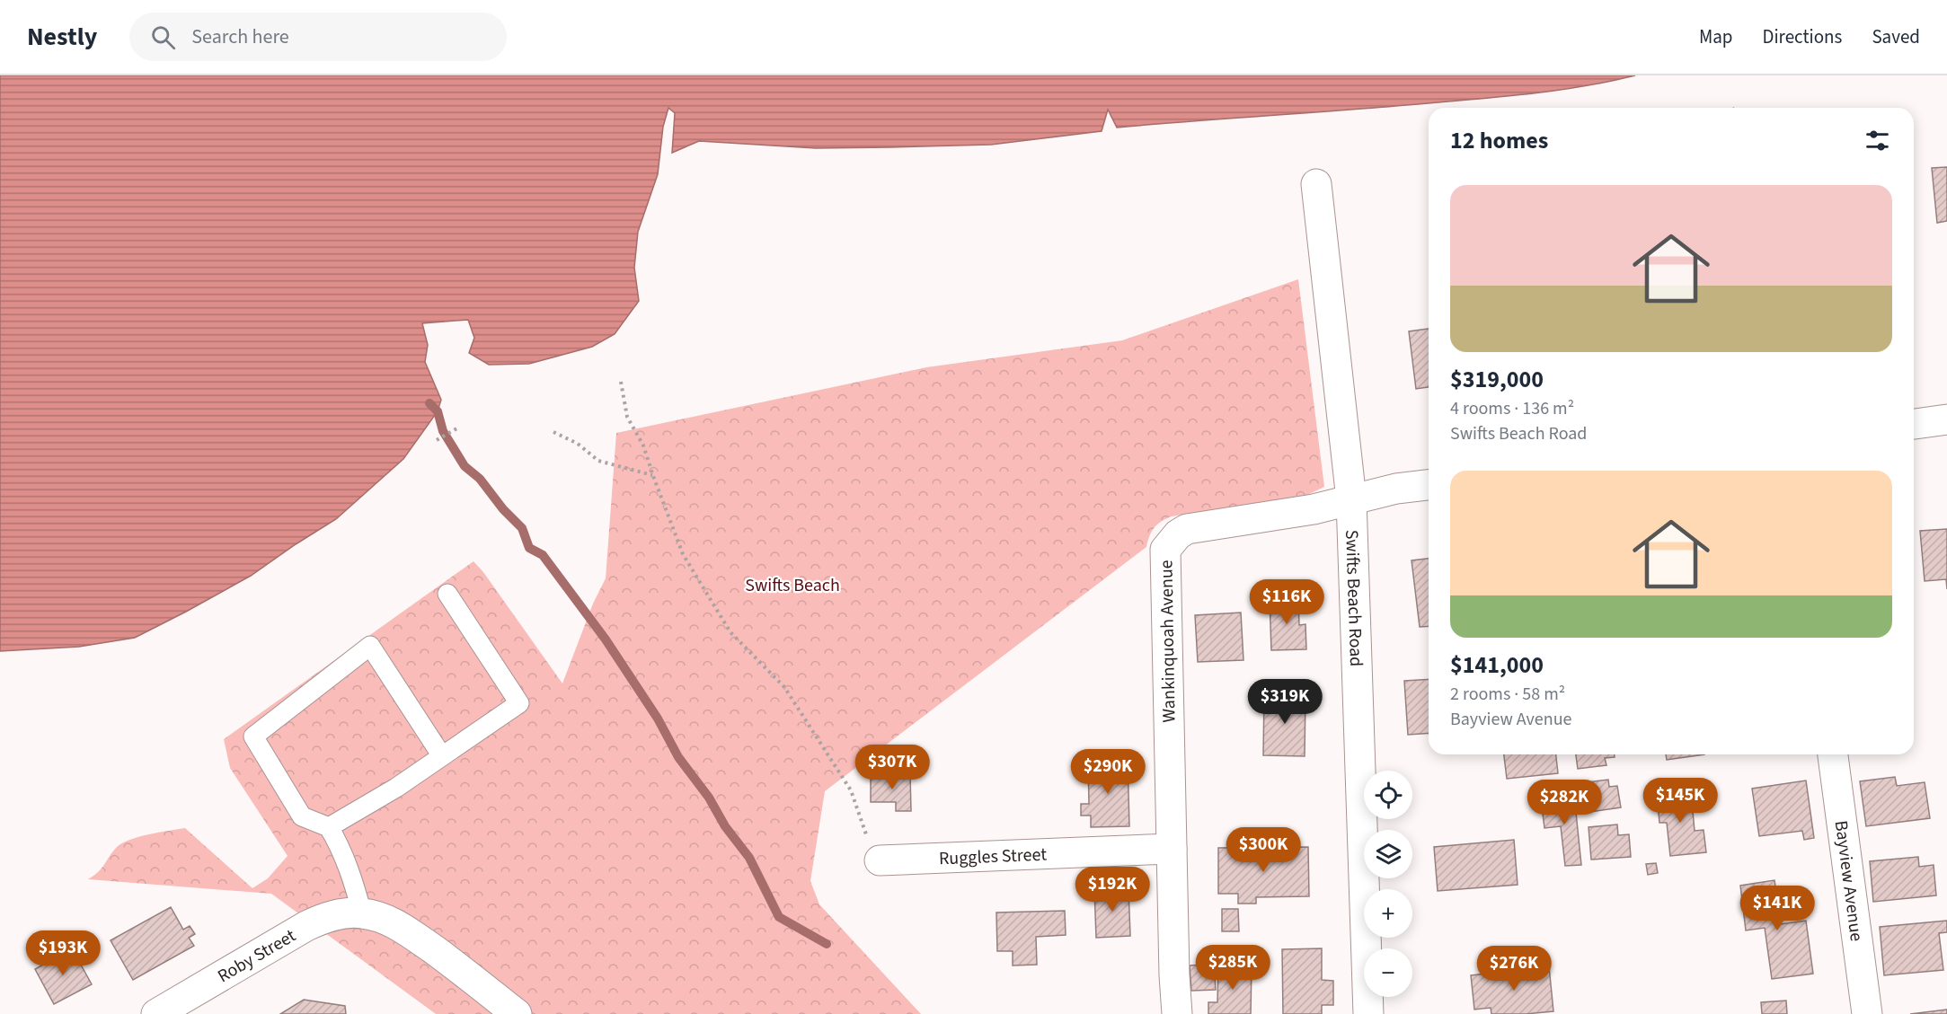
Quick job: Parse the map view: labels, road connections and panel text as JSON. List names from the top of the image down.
{
  "streets": {
    "street": [
      "Swifts Beach Road",
      "Wankinquoah Avenue",
      "Ruggles Street",
      "Bayview Avenue",
      "Roby Street"
    ]
  },
  "crossings": [
    ["Swifts Beach Road", "Wankinquoah Avenue"],
    ["Wankinquoah Avenue", "Ruggles Street"]
  ],
  "parks": ["Swifts Beach"],
  "page": {
    "header": "Nestly",
    "search": "Search here",
    "nav": ["Map", "Directions", "Saved"],
    "heading": "12 homes",
    "list": [
      {
        "name": "$319,000",
        "note": "4 rooms · 136 m² · Swifts Beach Road"
      },
      {
        "name": "$141,000",
        "note": "2 rooms · 58 m² · Bayview Avenue"
      }
    ],
    "price": [
      "$116K",
      "$319K",
      "$307K",
      "$290K",
      "$145K",
      "$282K",
      "$300K",
      "$192K",
      "$141K",
      "$193K",
      "$285K",
      "$276K"
    ],
    "map_buttons": ["+", "−"]
  }
}
